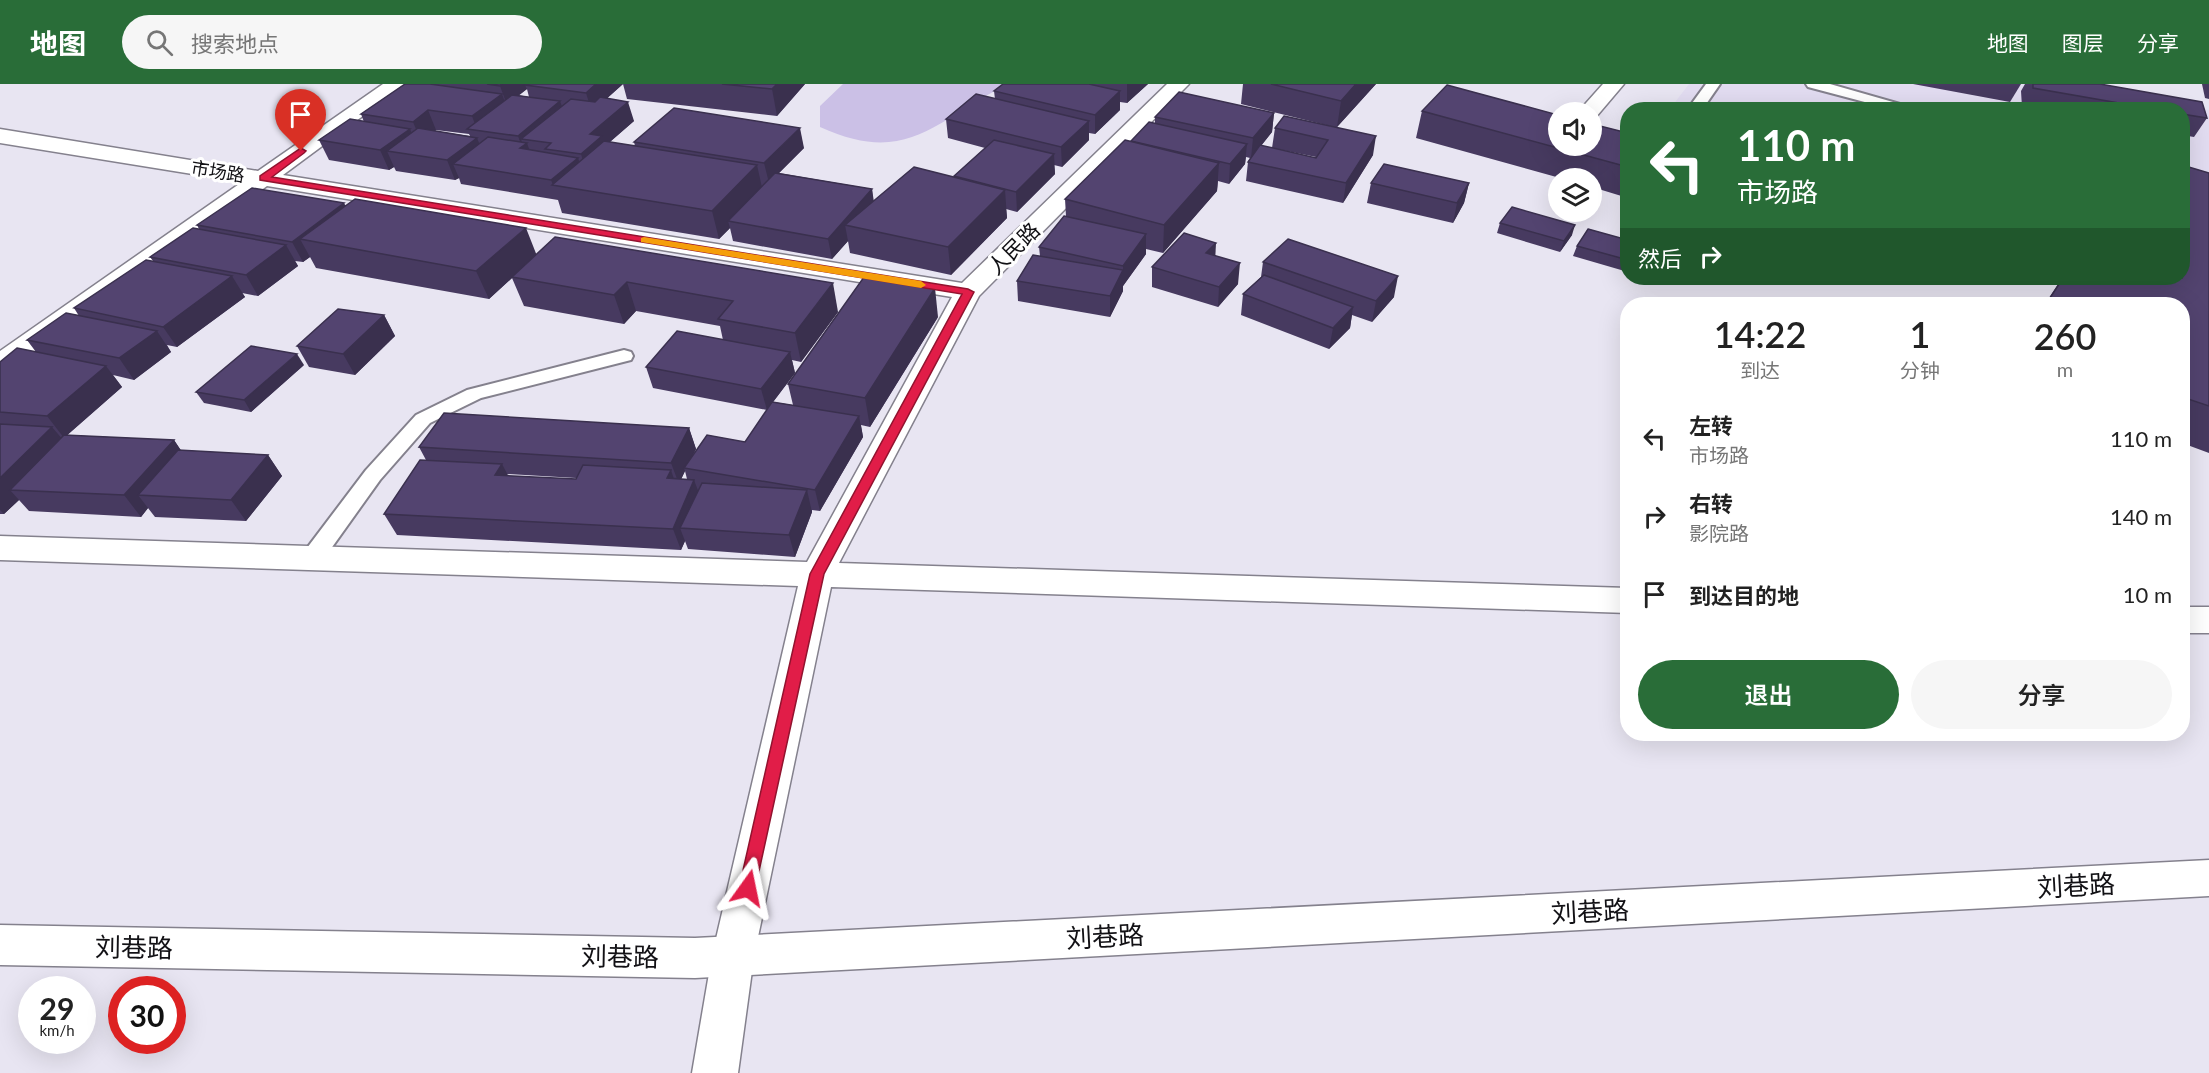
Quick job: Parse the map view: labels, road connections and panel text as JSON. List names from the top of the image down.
{
  "streets": {
    "street": ["市场路", "人民路", "刘巷路"]
  },
  "crossings": [
    ["市场路", "人民路"],
    ["人民路", "刘巷路"]
  ],
  "page": {
    "header": "地图",
    "search": "搜索地点",
    "nav": ["地图", "图层", "分享"],
    "turn": ["110 m", "市场路"],
    "then": "然后",
    "eta": [
      "14:22",
      "到达",
      "1",
      "分钟",
      "260",
      "m"
    ],
    "list": [
      {
        "name": "左转",
        "note": "市场路",
        "value": "110 m"
      },
      {
        "name": "右转",
        "note": "影院路",
        "value": "140 m"
      },
      {
        "name": "到达目的地",
        "value": "10 m"
      }
    ],
    "buttons": ["退出", "分享"],
    "speed": "29 km/h",
    "limit": "30"
  }
}
